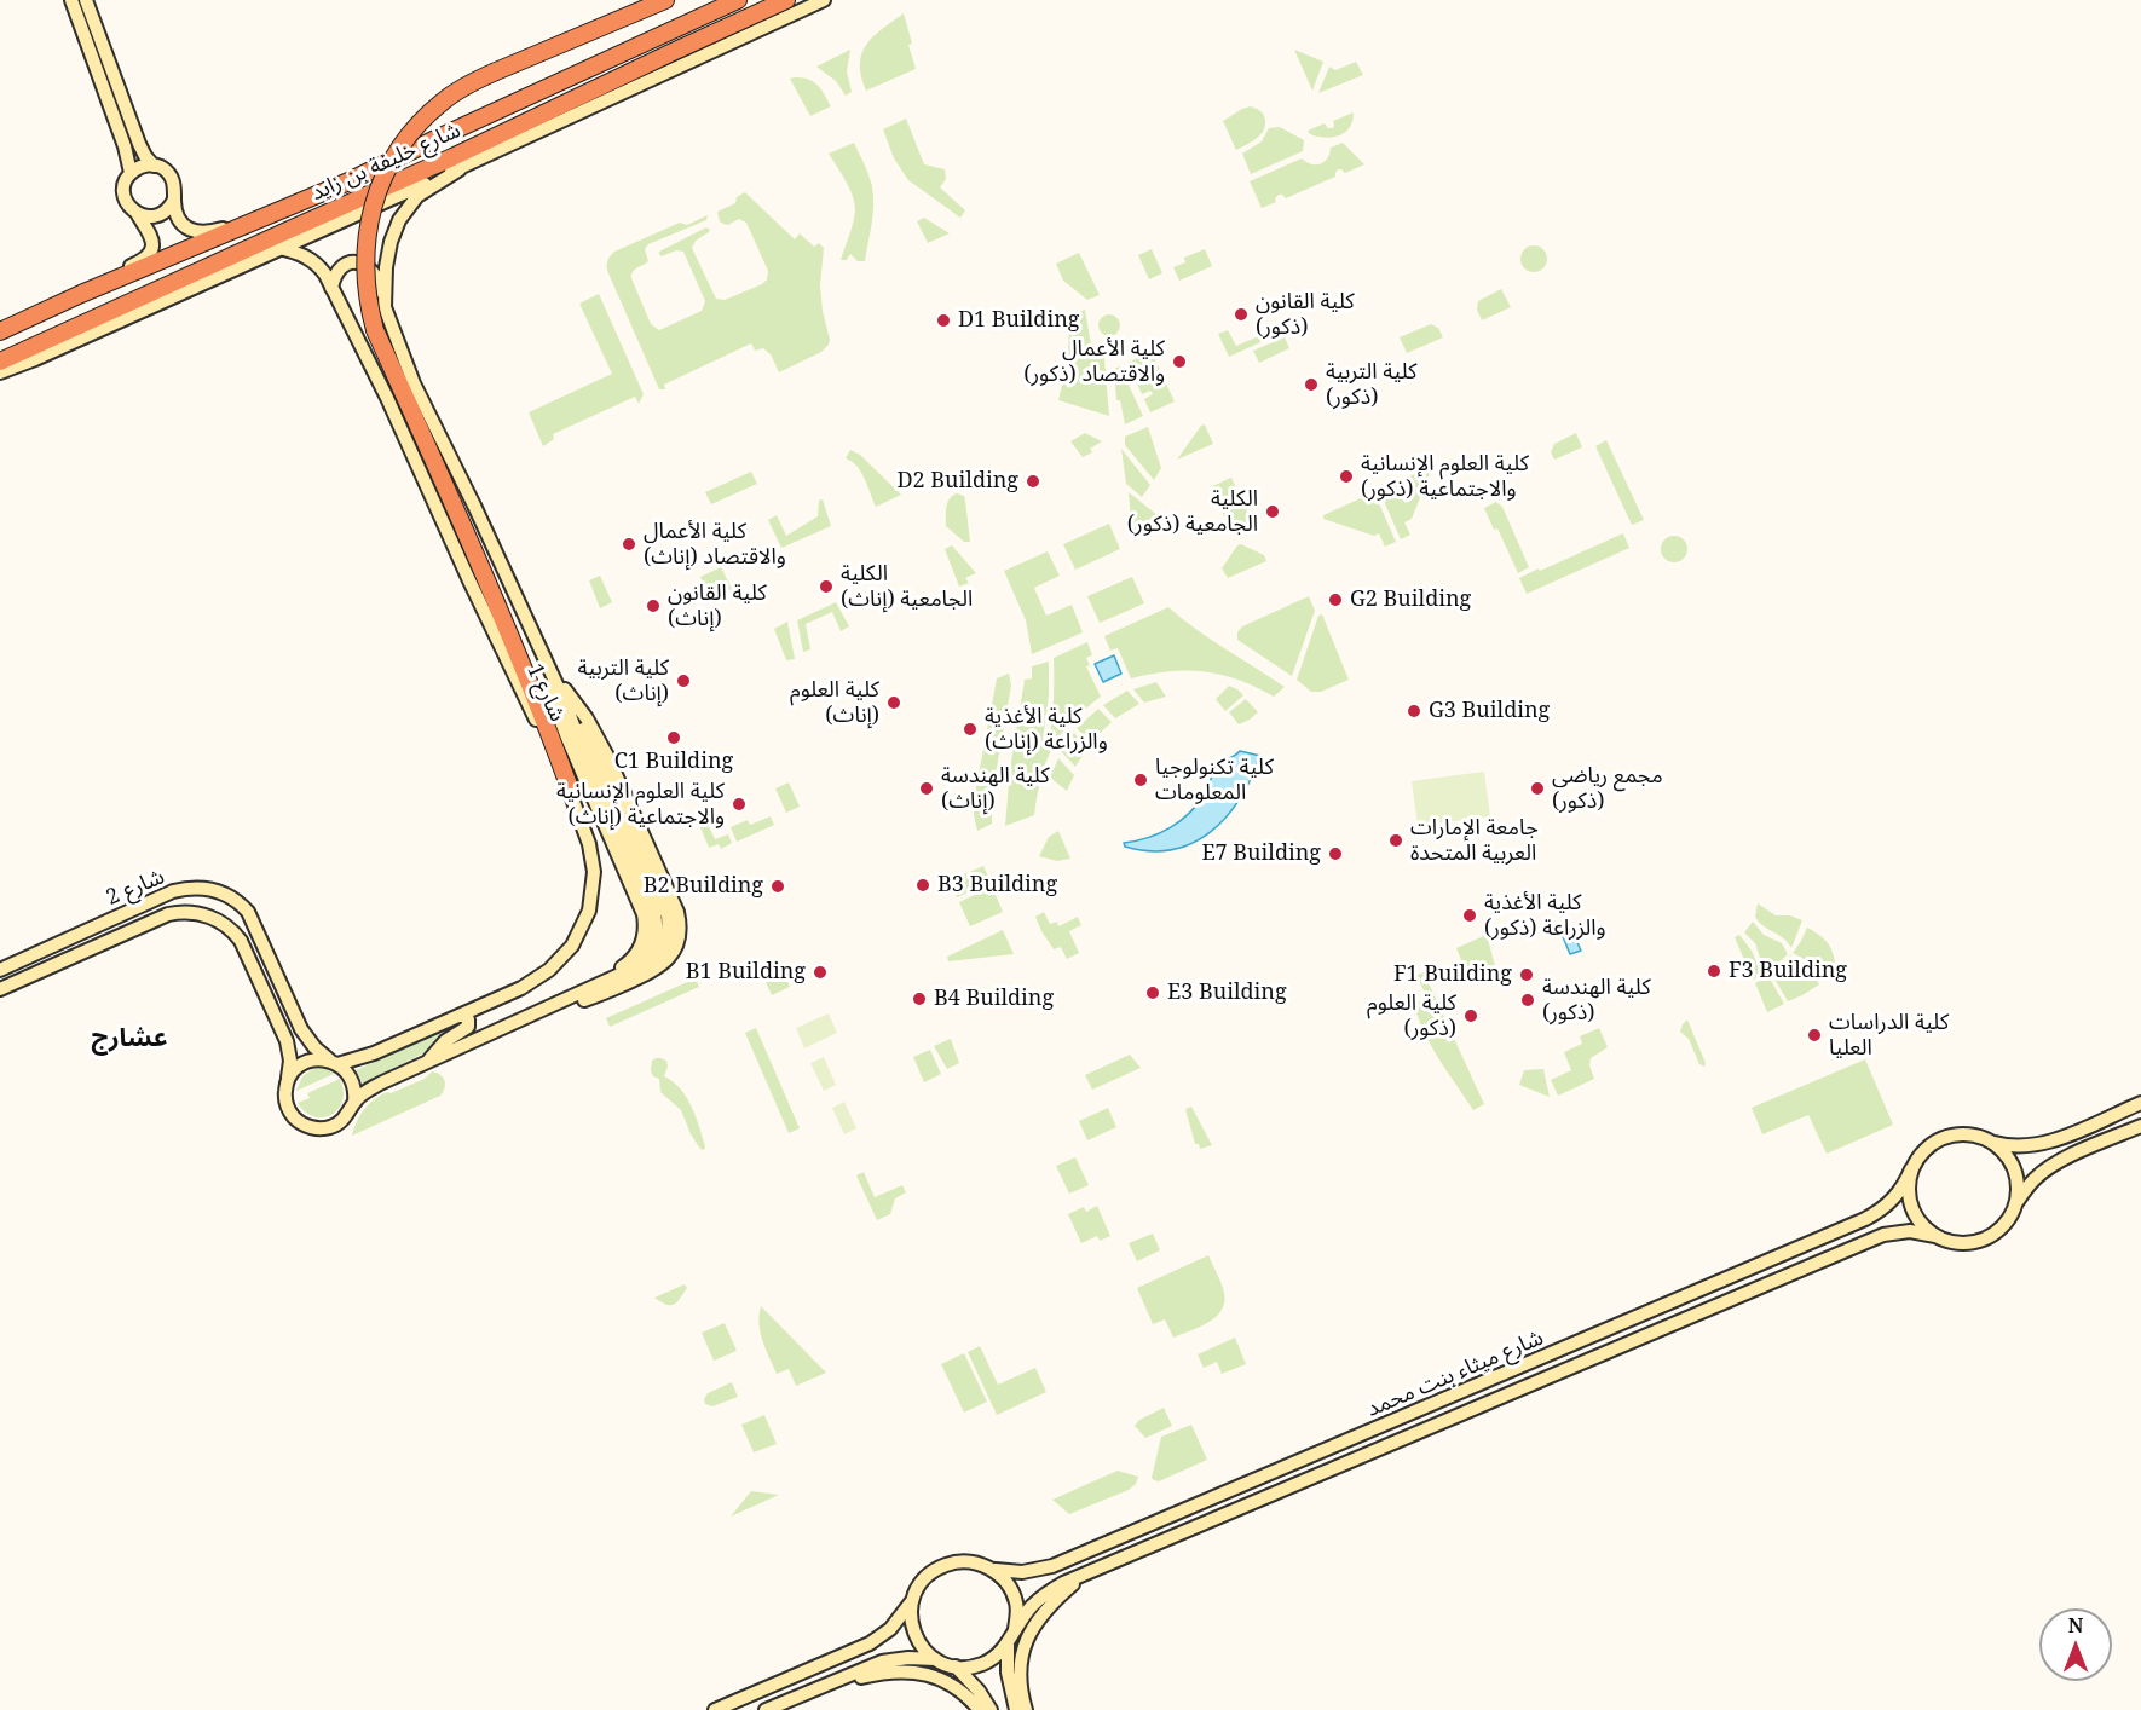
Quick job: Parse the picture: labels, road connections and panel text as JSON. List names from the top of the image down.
{
  "streets": {
    "highway": ["شارع خليفة بن زايد"],
    "street": ["شارع 1", "شارع 2", "شارع ميثاء بنت محمد"]
  },
  "crossings": [
    ["شارع 1", "شارع 2"]
  ],
  "districts": ["عشارج"],
  "places": [
    "كلية القانون (ذكور)",
    "D1 Building",
    "كلية الأعمال والاقتصاد (ذكور)",
    "كلية التربية (ذكور)",
    "كلية العلوم الإنسانية والاجتماعية (ذكور)",
    "D2 Building",
    "الكلية الجامعية (ذكور)",
    "كلية الأعمال والاقتصاد (إناث)",
    "الكلية الجامعية (إناث)",
    "G2 Building",
    "كلية القانون (إناث)",
    "كلية التربية (إناث)",
    "كلية العلوم (إناث)",
    "G3 Building",
    "كلية الأغذية والزراعة (إناث)",
    "C1 Building",
    "كلية تكنولوجيا المعلومات",
    "كلية الهندسة (إناث)",
    "مجمع رياضي (ذكور)",
    "كلية العلوم الإنسانية والاجتماعية (إناث)",
    "جامعة الإمارات العربية المتحدة",
    "E7 Building",
    "B3 Building",
    "B2 Building",
    "كلية الأغذية والزراعة (ذكور)",
    "F3 Building",
    "B1 Building",
    "F1 Building",
    "E3 Building",
    "B4 Building",
    "كلية الهندسة (ذكور)",
    "كلية العلوم (ذكور)",
    "كلية الدراسات العليا"
  ],
  "north": "top"
}
